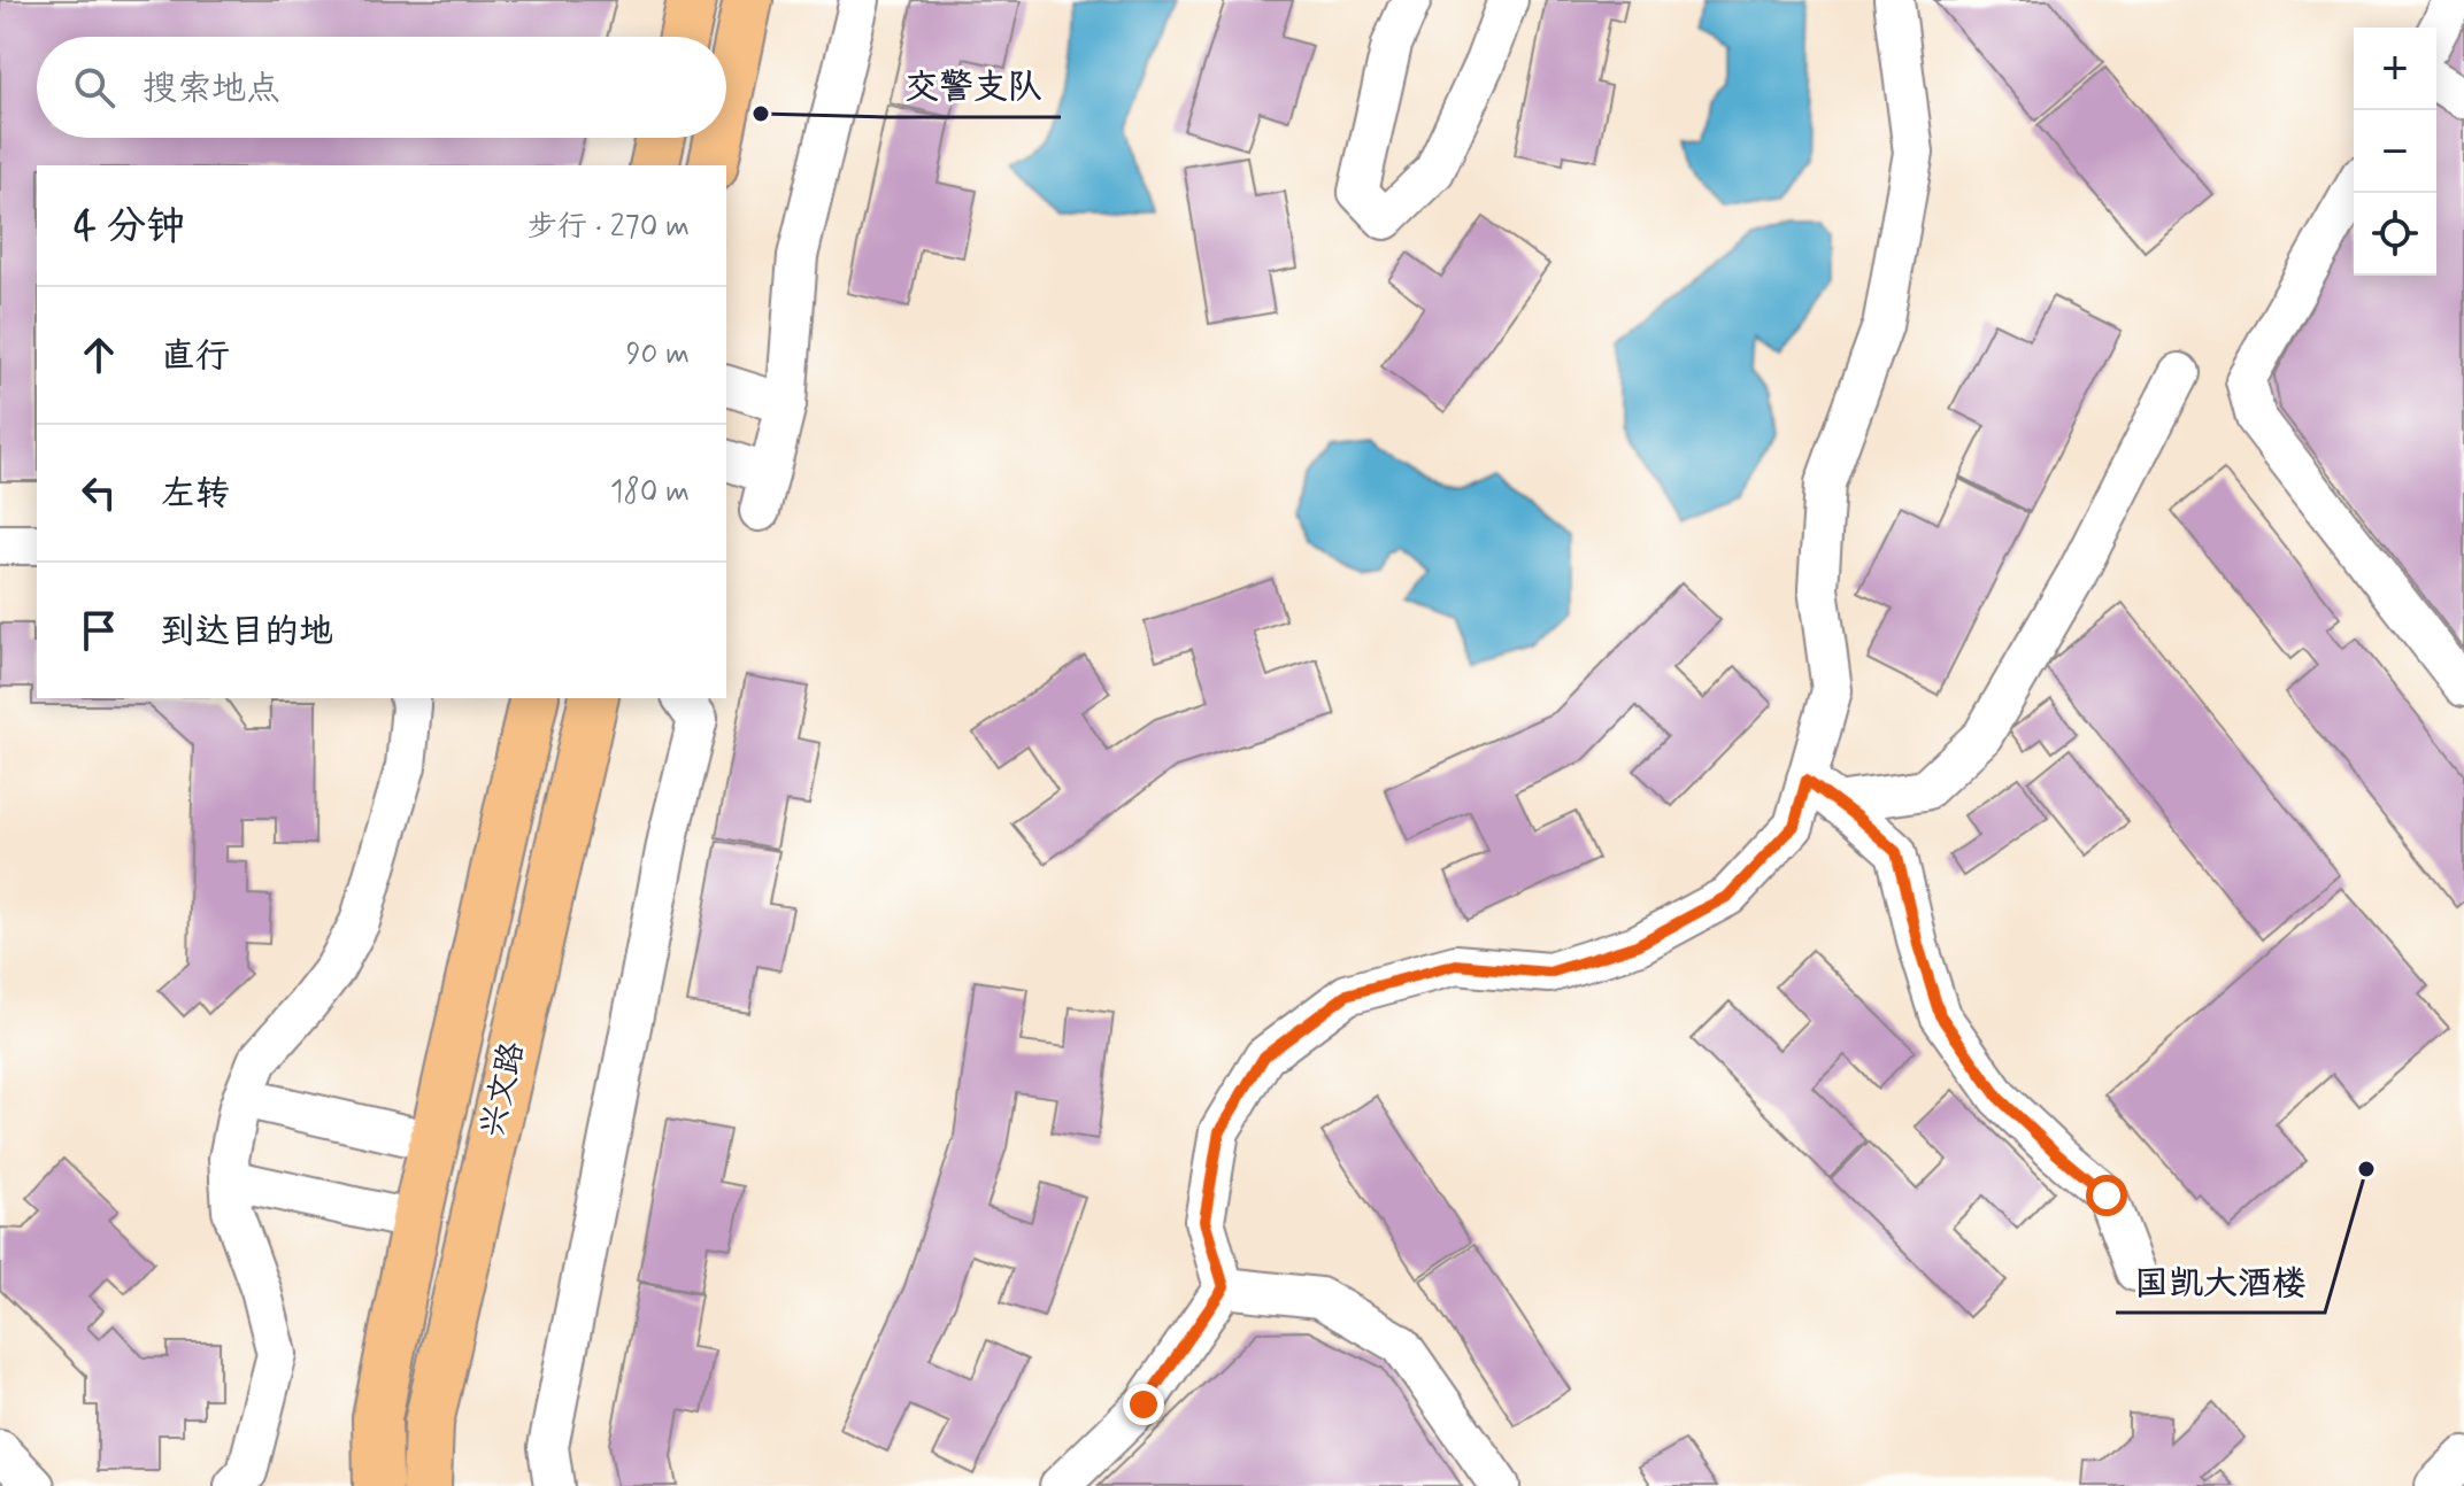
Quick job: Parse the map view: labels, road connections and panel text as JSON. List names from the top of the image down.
{
  "streets": {
    "main road": ["兴文路"]
  },
  "places": ["交警支队", "国凯大酒楼"],
  "page": {
    "map_buttons": ["+", "−"],
    "search": "搜索地点",
    "heading": ["4 分钟", "步行 · 270 m"],
    "list": [
      ["直行", "90 m"],
      ["左转", "180 m"],
      "到达目的地"
    ]
  }
}
